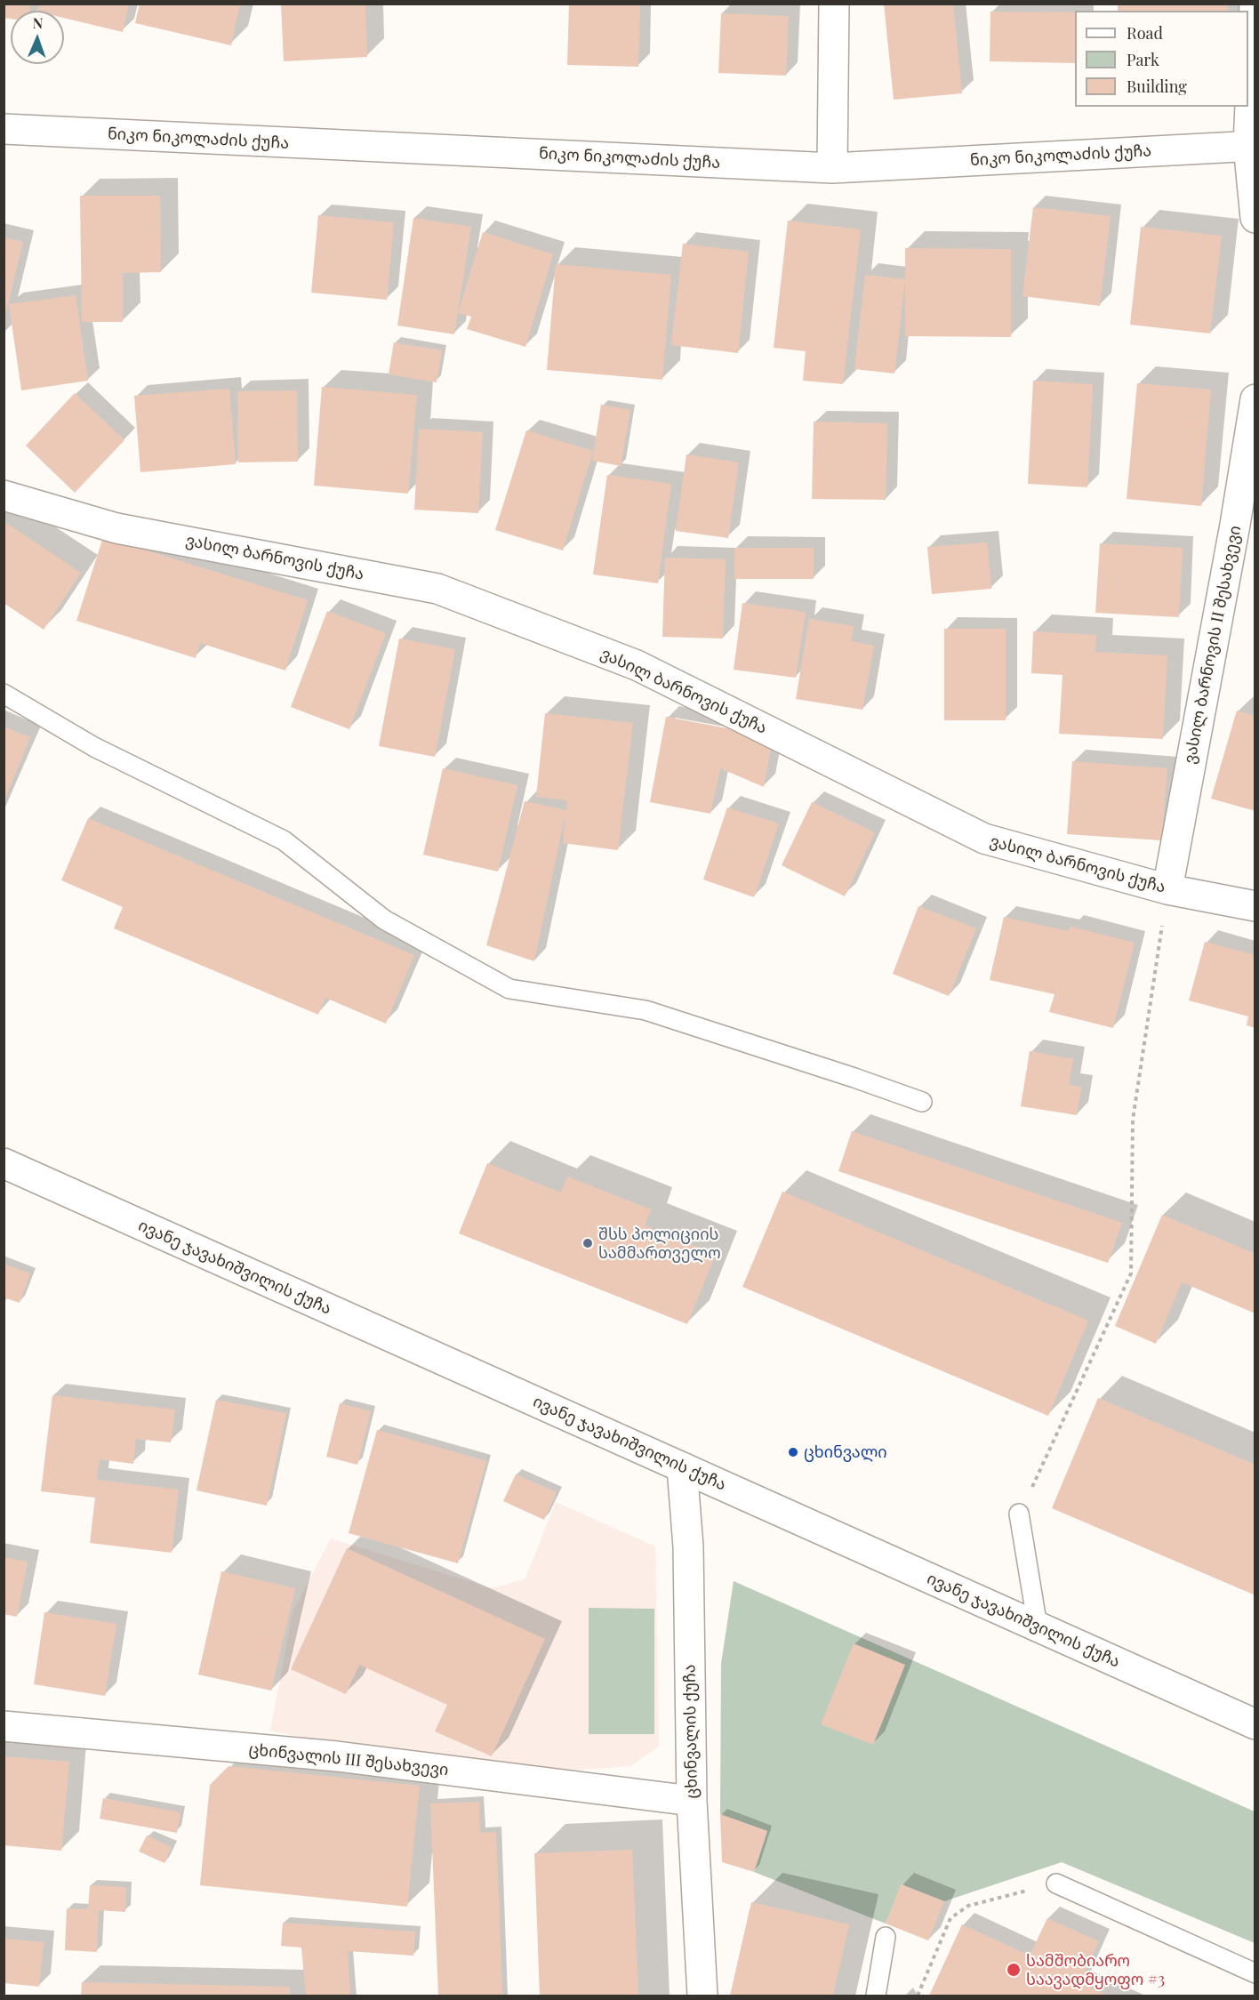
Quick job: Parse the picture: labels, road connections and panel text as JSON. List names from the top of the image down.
{
  "streets": {
    "street": [
      "ნიკო ნიკოლაძის ქუჩა",
      "ვასილ ბარნოვის ქუჩა",
      "ვასილ ბარნოვის II შესახვევი",
      "ივანე ჯავახიშვილის ქუჩა",
      "ცხინვალის ქუჩა",
      "ცხინვალის III შესახვევი"
    ]
  },
  "crossings": [
    ["ვასილ ბარნოვის ქუჩა", "ვასილ ბარნოვის II შესახვევი"],
    ["ივანე ჯავახიშვილის ქუჩა", "ცხინვალის ქუჩა"],
    ["ცხინვალის ქუჩა", "ცხინვალის III შესახვევი"]
  ],
  "places": ["შსს პოლიციის სამმართველო", "ცხინვალი", "სამშობიარო საავადმყოფო #3"],
  "legend": ["Road", "Park", "Building"],
  "north": "top"
}
